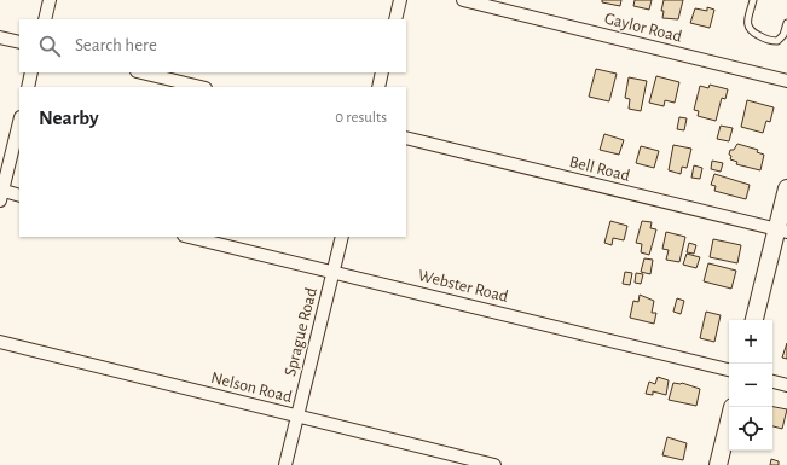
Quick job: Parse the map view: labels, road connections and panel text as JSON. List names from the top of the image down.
{
  "streets": {
    "street": [
      "Gaylor Road",
      "Bell Road",
      "Webster Road",
      "Sprague Road",
      "Nelson Road"
    ]
  },
  "crossings": [
    ["Webster Road", "Sprague Road"],
    ["Sprague Road", "Nelson Road"]
  ],
  "page": {
    "search": "Search here",
    "heading": ["Nearby", "0 results"],
    "map_buttons": ["+", "−"]
  }
}
